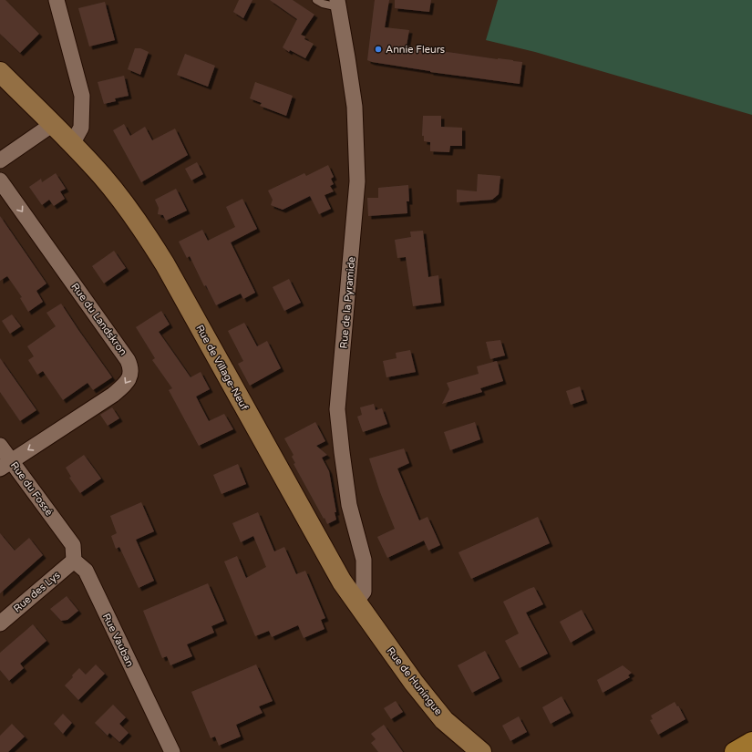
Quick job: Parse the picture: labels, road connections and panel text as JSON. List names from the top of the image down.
{
  "streets": {
    "street": [
      "Rue de la Pyramide",
      "Rue du Landskron",
      "Rue de Village-Neuf",
      "Rue du Fossé",
      "Rue des Lys",
      "Rue Vauban",
      "Rue de Huningue"
    ]
  },
  "crossings": [
    ["Rue de la Pyramide", "Rue de Village-Neuf"],
    ["Rue de la Pyramide", "Rue de Huningue"],
    ["Rue du Landskron", "Rue du Fossé"],
    ["Rue de Village-Neuf", "Rue de Huningue"],
    ["Rue du Fossé", "Rue des Lys"],
    ["Rue du Fossé", "Rue Vauban"],
    ["Rue des Lys", "Rue Vauban"]
  ],
  "places": ["Annie Fleurs"]
}
